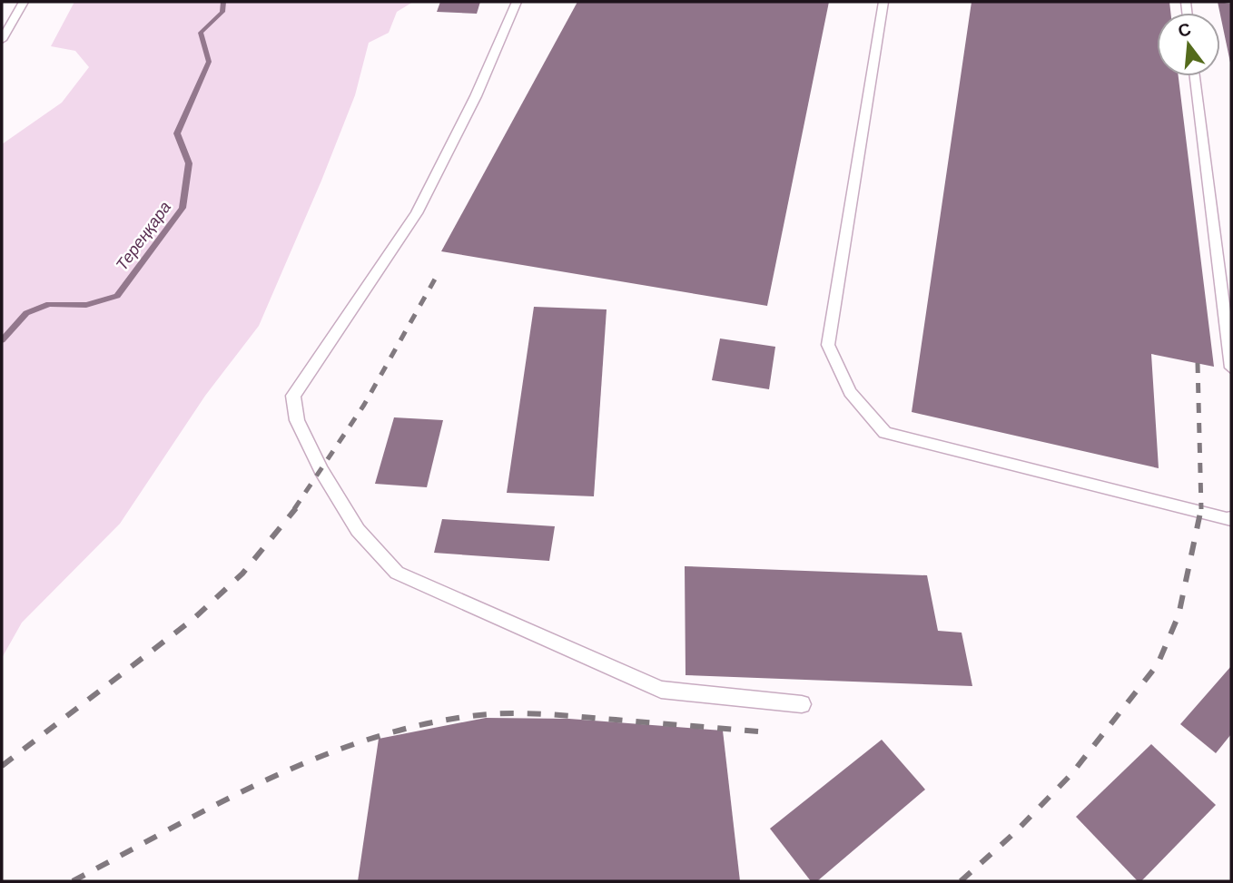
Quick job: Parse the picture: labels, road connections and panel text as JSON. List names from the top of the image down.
{
  "water": ["Тереңқара"],
  "north": "top"
}
